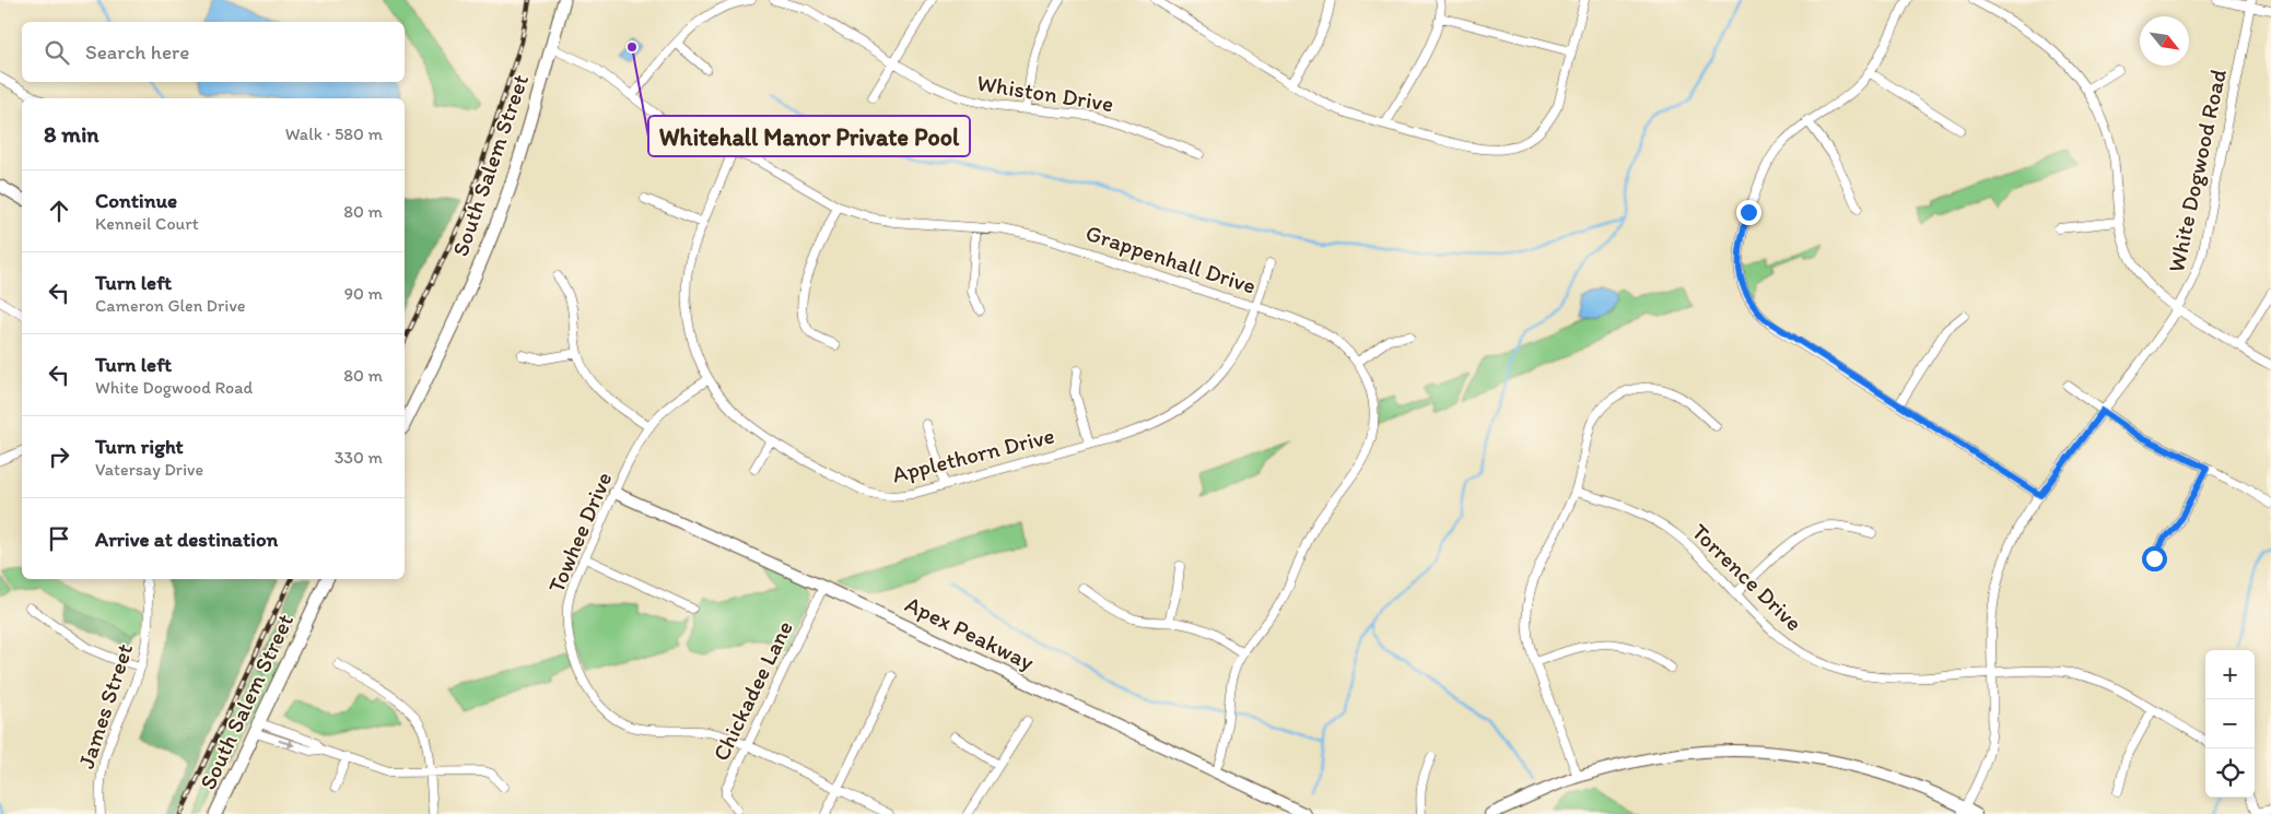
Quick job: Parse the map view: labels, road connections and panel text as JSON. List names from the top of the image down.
{
  "streets": {
    "main road": ["South Salem Street", "Apex Peakway"],
    "street": [
      "Whiston Drive",
      "White Dogwood Road",
      "Grappenhall Drive",
      "Applethorn Drive",
      "Towhee Drive",
      "Torrence Drive",
      "Chickadee Lane",
      "James Street"
    ]
  },
  "crossings": [
    ["South Salem Street", "Grappenhall Drive"],
    ["White Dogwood Road", "Torrence Drive"],
    ["Grappenhall Drive", "Applethorn Drive"],
    ["Grappenhall Drive", "Apex Peakway"],
    ["Applethorn Drive", "Towhee Drive"],
    ["Towhee Drive", "Apex Peakway"],
    ["Towhee Drive", "Chickadee Lane"],
    ["Apex Peakway", "Chickadee Lane"]
  ],
  "places": ["Whitehall Manor Private Pool"],
  "north": "bottom right",
  "page": {
    "search": "Search here",
    "heading": ["8 min", "Walk · 580 m"],
    "list": [
      ["Continue", "Kenneil Court", "80 m"],
      ["Turn left", "Cameron Glen Drive", "90 m"],
      ["Turn left", "White Dogwood Road", "80 m"],
      ["Turn right", "Vatersay Drive", "330 m"],
      "Arrive at destination"
    ],
    "map_buttons": ["+", "−"]
  }
}
